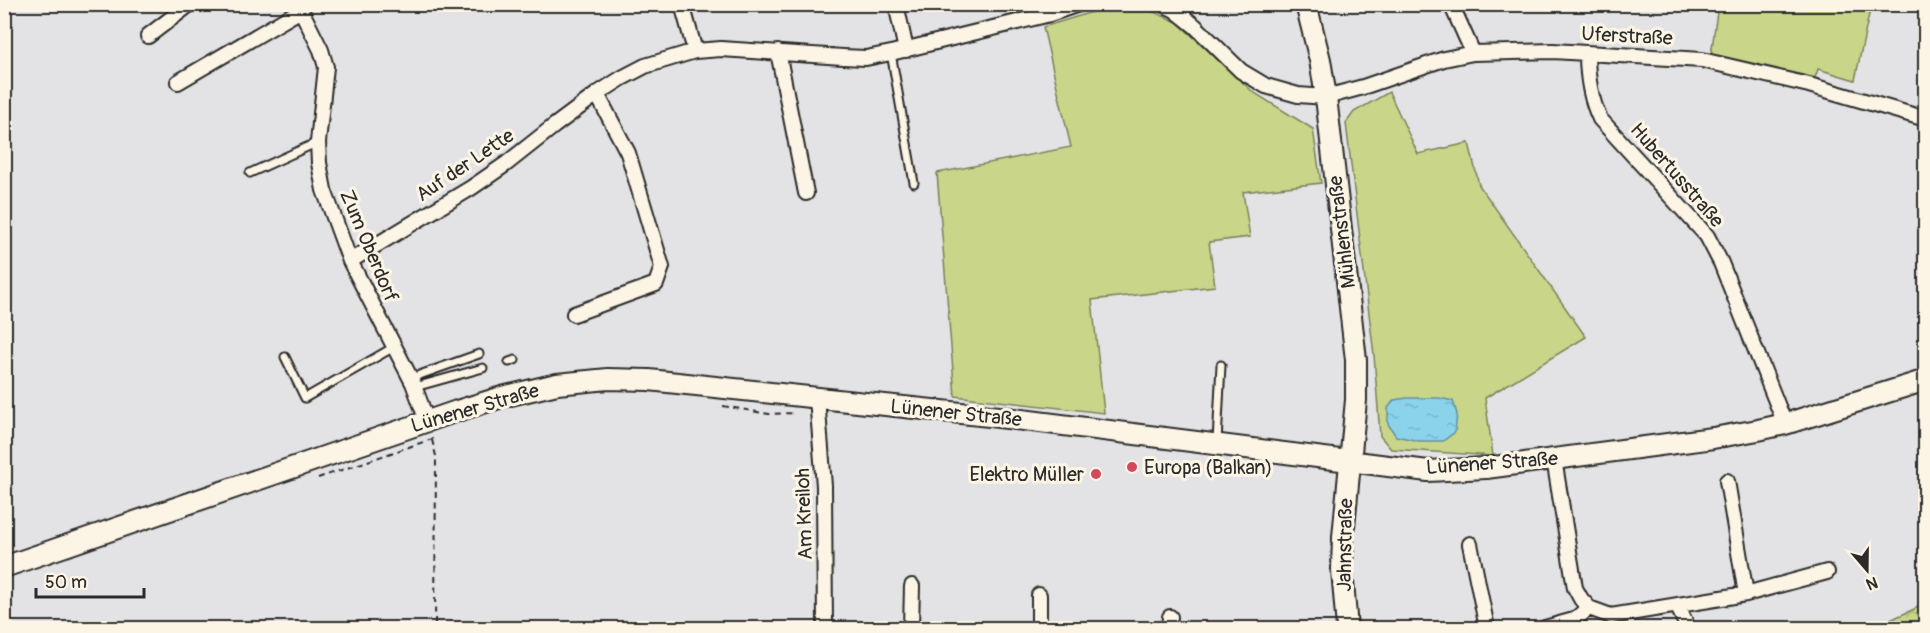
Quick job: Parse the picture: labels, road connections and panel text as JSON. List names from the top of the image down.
{
  "streets": {
    "main road": ["Mühlenstraße", "Lünener Straße", "Jahnstraße"],
    "street": [
      "Uferstraße",
      "Auf der Lette",
      "Hubertusstraße",
      "Zum Oberdorf",
      "Am Kreiloh"
    ]
  },
  "crossings": [
    ["Uferstraße", "Hubertusstraße"],
    ["Uferstraße", "Mühlenstraße"],
    ["Auf der Lette", "Zum Oberdorf"],
    ["Hubertusstraße", "Lünener Straße"],
    ["Mühlenstraße", "Lünener Straße"],
    ["Mühlenstraße", "Jahnstraße"],
    ["Zum Oberdorf", "Lünener Straße"],
    ["Lünener Straße", "Am Kreiloh"],
    ["Lünener Straße", "Jahnstraße"]
  ],
  "places": ["Europa (Balkan)", "Elektro Müller"],
  "scale_bar": "50 m",
  "north": "bottom"
}
